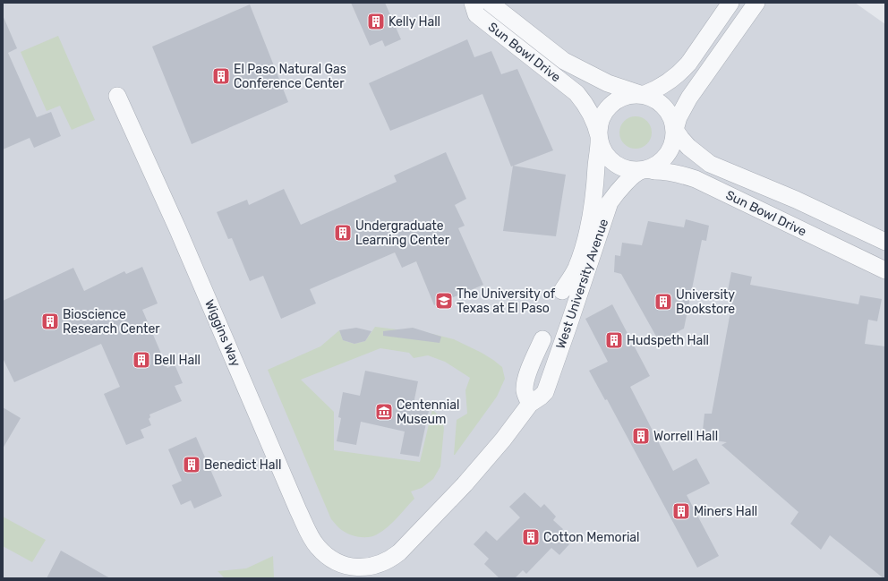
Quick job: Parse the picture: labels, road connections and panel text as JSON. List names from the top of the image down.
{
  "streets": {
    "street": ["Sun Bowl Drive", "West University Avenue", "Wiggins Way"]
  },
  "crossings": [
    ["Sun Bowl Drive", "West University Avenue"],
    ["West University Avenue", "Wiggins Way"]
  ],
  "places": {
    "building": [
      "Kelly Hall",
      "El Paso Natural Gas Conference Center",
      "Undergraduate Learning Center",
      "University Bookstore",
      "Bioscience Research Center",
      "Hudspeth Hall",
      "Bell Hall",
      "Worrell Hall",
      "Benedict Hall",
      "Miners Hall",
      "Cotton Memorial"
    ],
    "school or university": ["The University of Texas at El Paso"],
    "museum": ["Centennial Museum"]
  }
}
